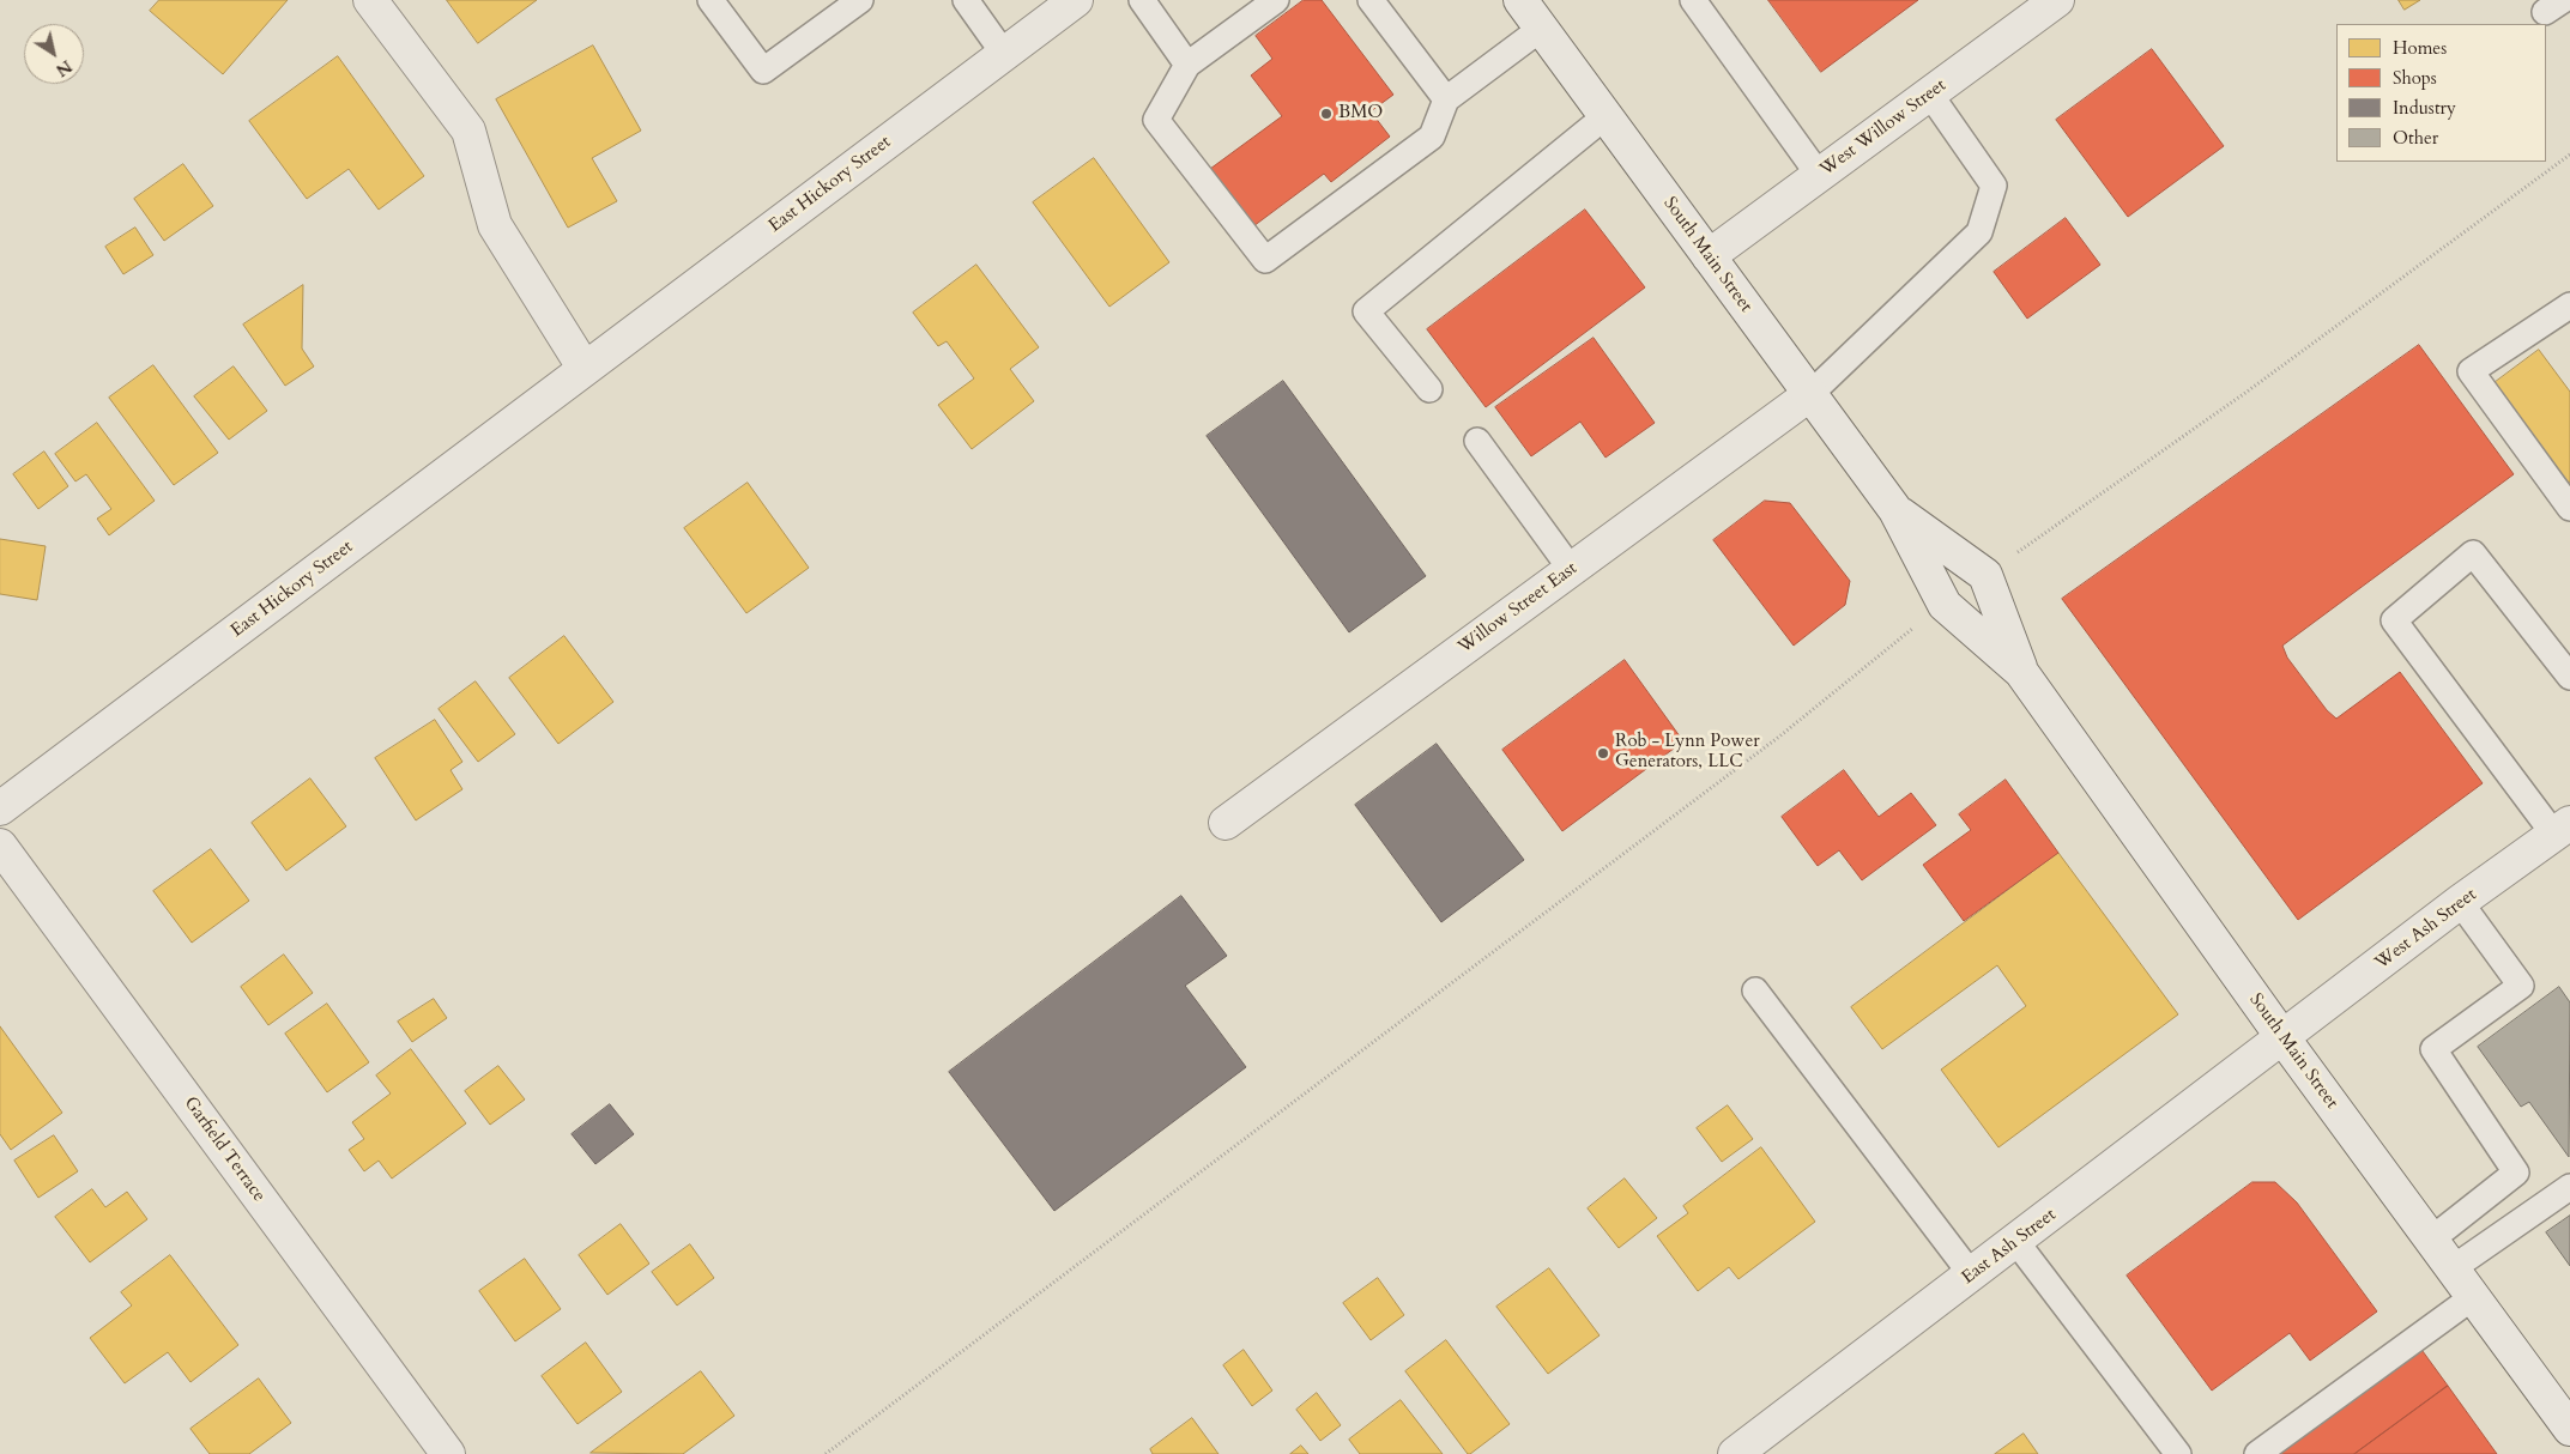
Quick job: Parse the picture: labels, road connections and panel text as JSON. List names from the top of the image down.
{
  "streets": {
    "street": [
      "West Willow Street",
      "East Hickory Street",
      "South Main Street",
      "Willow Street East",
      "West Ash Street",
      "Garfield Terrace",
      "East Ash Street"
    ]
  },
  "crossings": [
    ["West Willow Street", "South Main Street"],
    ["South Main Street", "Willow Street East"],
    ["South Main Street", "West Ash Street"],
    ["South Main Street", "East Ash Street"],
    ["West Ash Street", "East Ash Street"]
  ],
  "places": ["BMO", "Rob - Lynn Power Generators, LLC"],
  "legend": [
    "Homes",
    "Shops",
    "Industry",
    "Other"
  ],
  "north": "bottom right"
}
